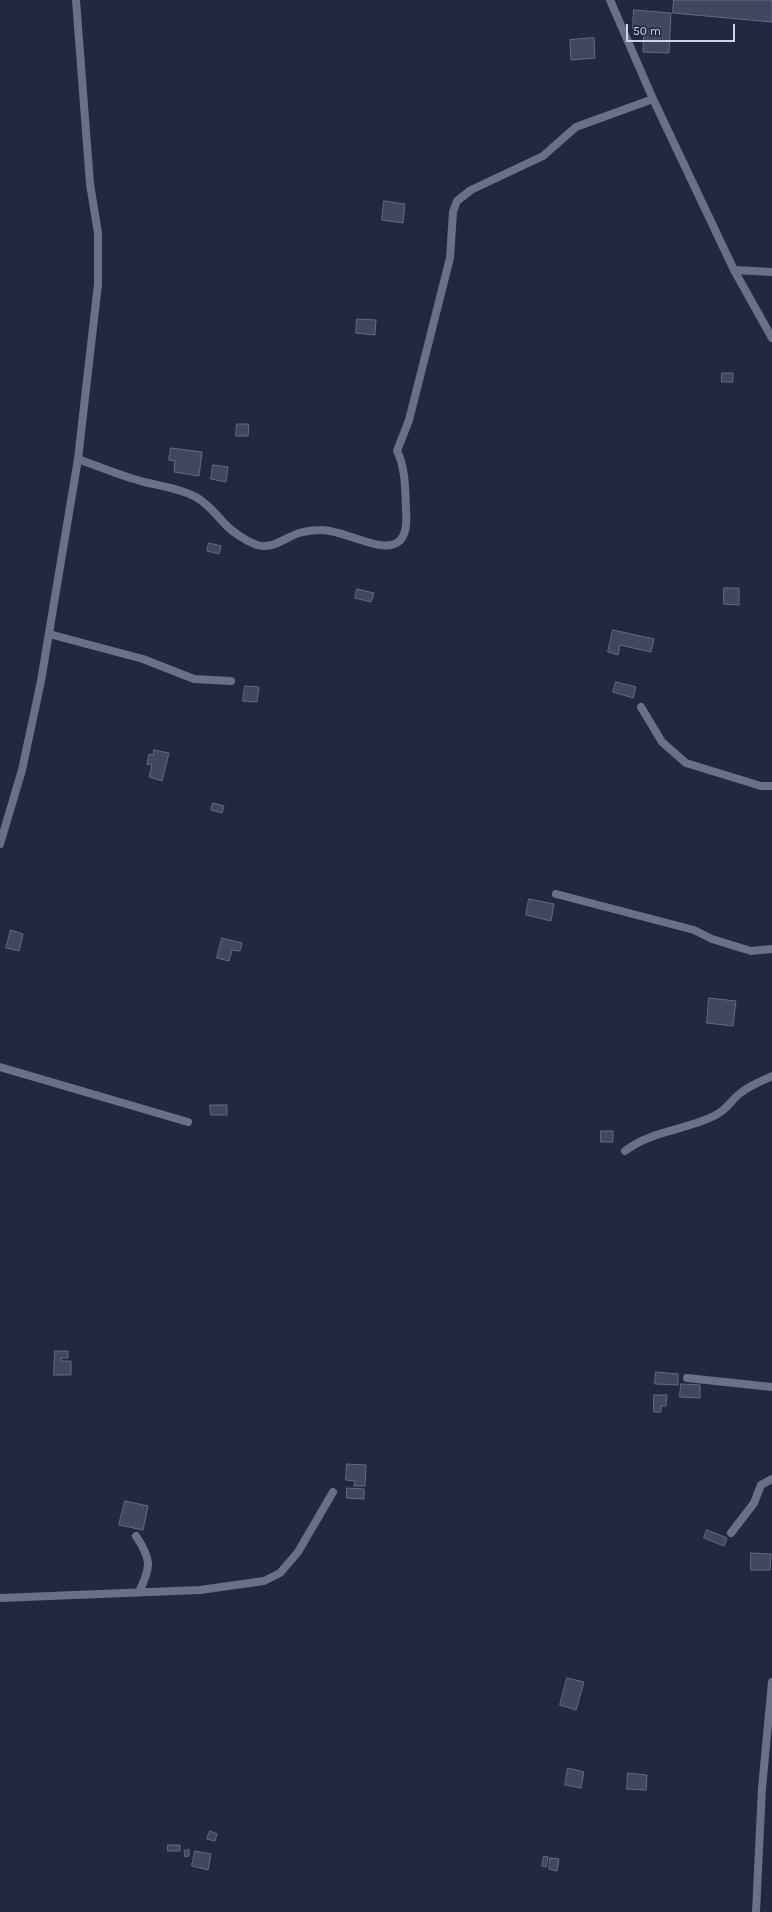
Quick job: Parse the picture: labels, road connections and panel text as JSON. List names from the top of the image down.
{
  "scale_bar": "50 m"
}
